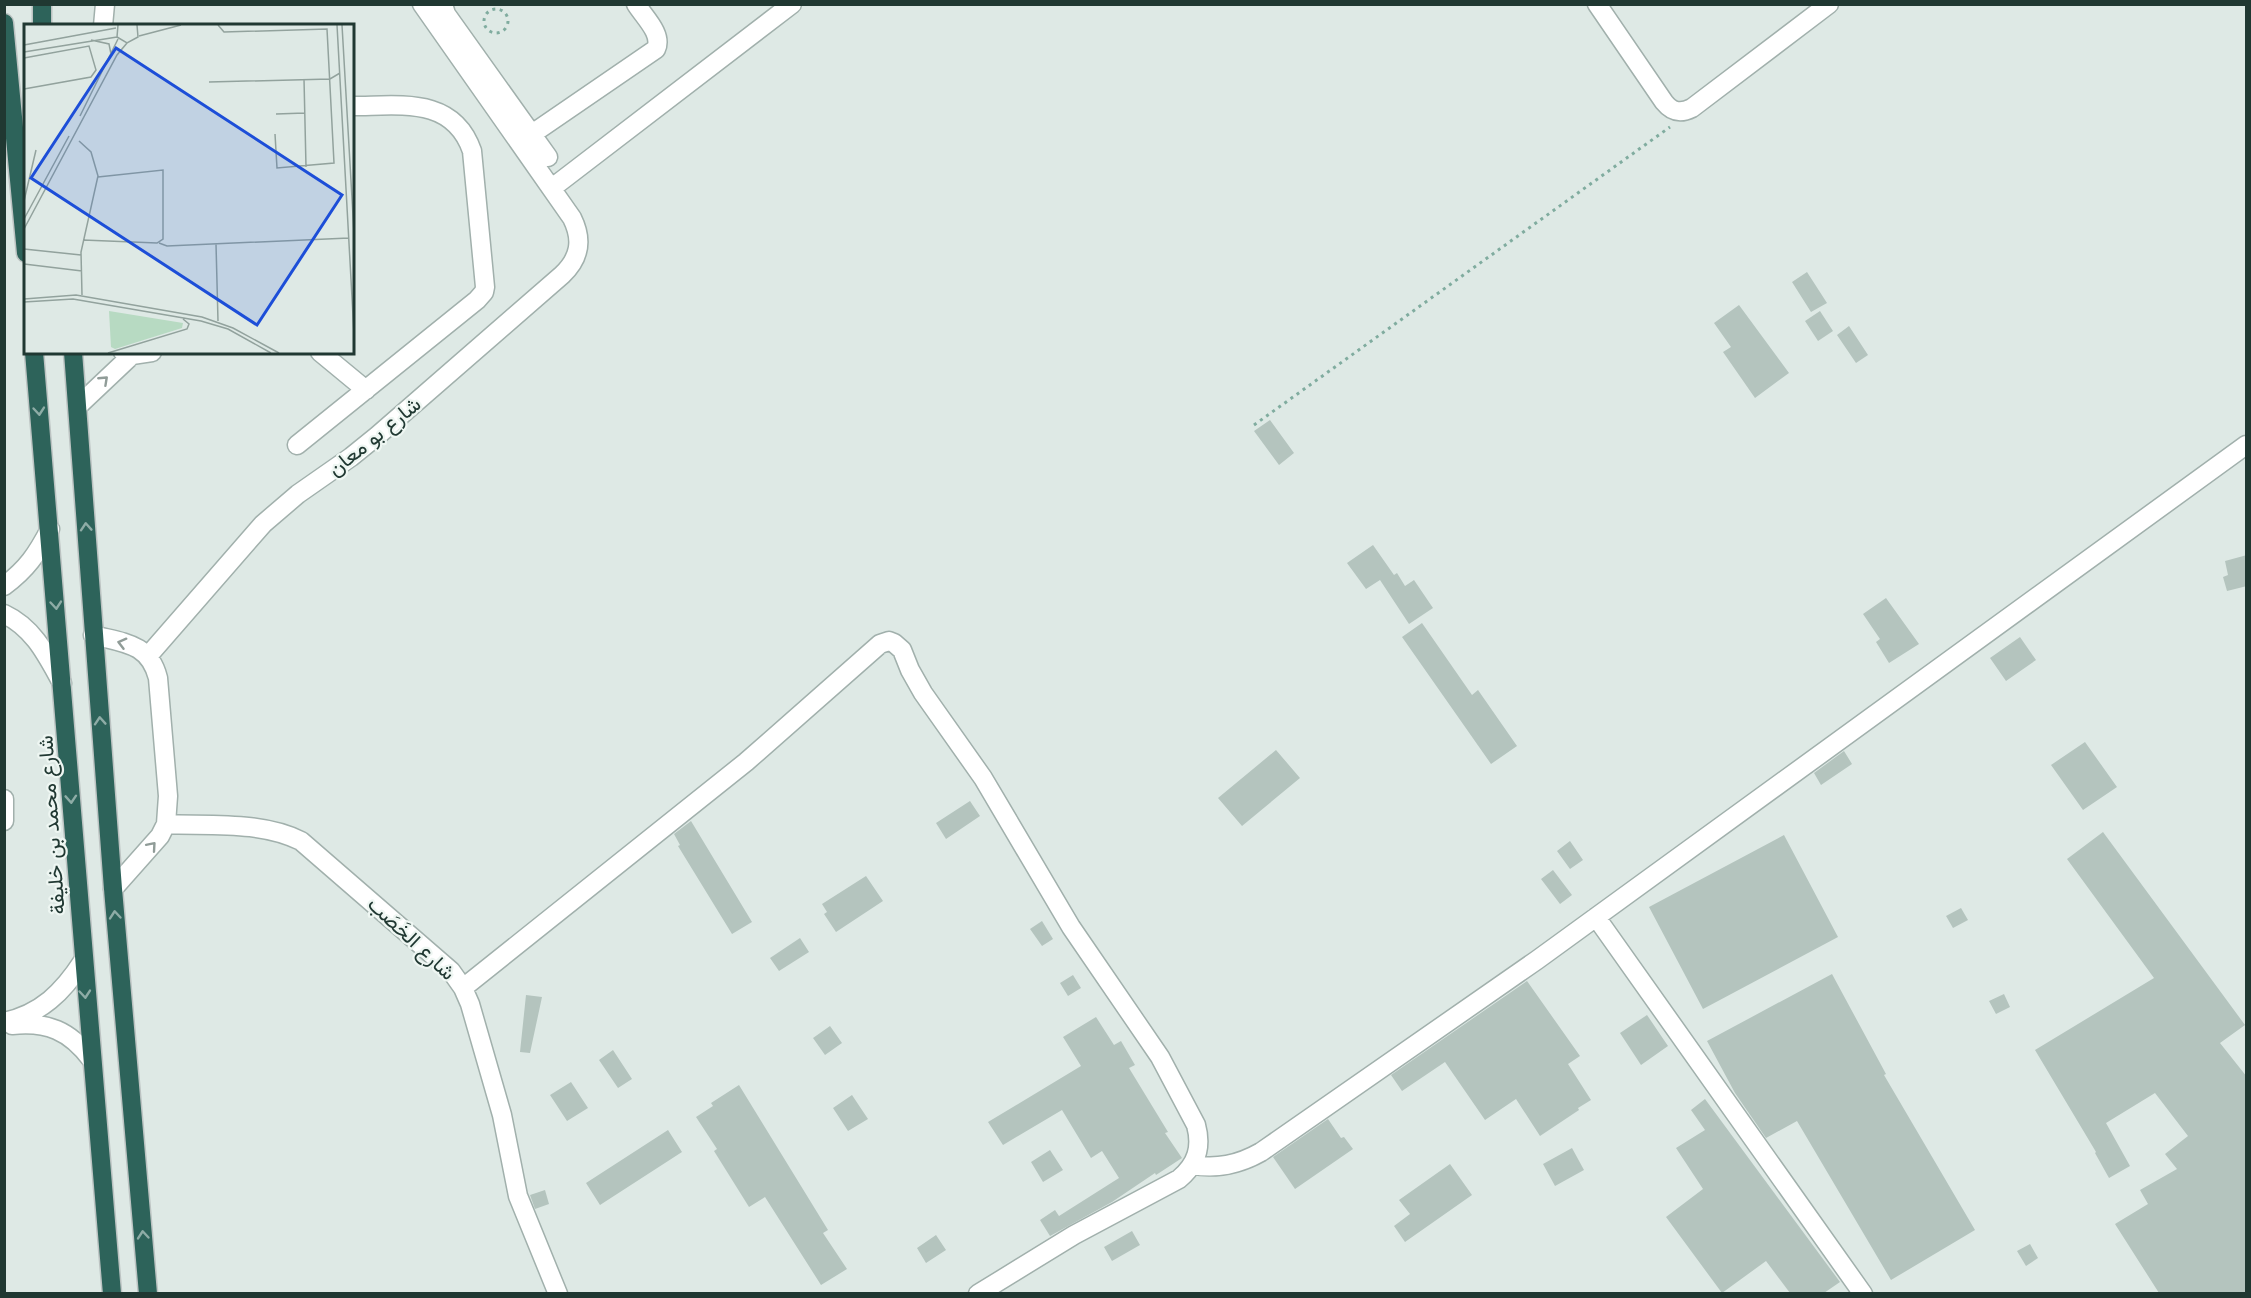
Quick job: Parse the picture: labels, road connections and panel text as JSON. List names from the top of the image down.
{
  "streets": {
    "highway": ["شارع محمد بن خليفة"],
    "street": ["شارع بو معان", "شارع الخَصَب"]
  }
}
